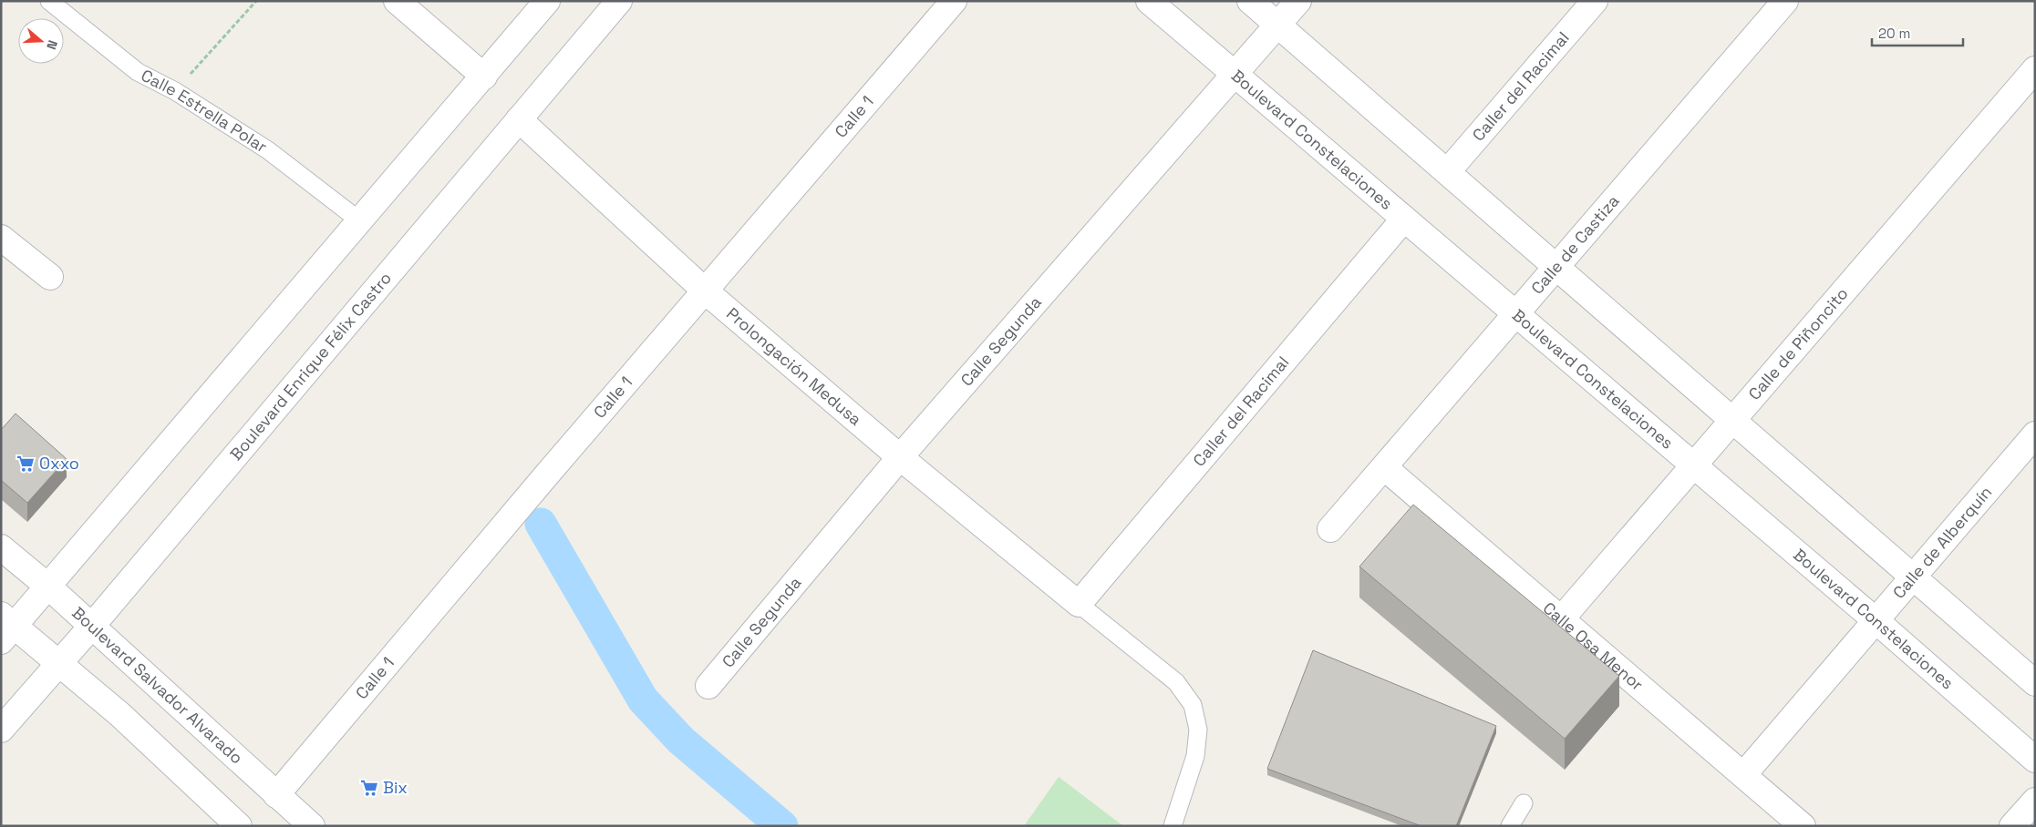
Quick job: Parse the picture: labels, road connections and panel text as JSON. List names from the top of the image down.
{
  "streets": {
    "street": [
      "Caller del Racimal",
      "Calle 1",
      "Boulevard Constelaciones",
      "Calle de Castiza",
      "Calle Segunda",
      "Calle de Piñoncito",
      "Boulevard Enrique Félix Castro",
      "Prolongación Medusa",
      "Calle de Alberquín",
      "Calle Osa Menor",
      "Boulevard Salvador Alvarado"
    ],
    "lane": ["Calle Estrella Polar"]
  },
  "crossings": [
    ["Caller del Racimal", "Boulevard Constelaciones"],
    ["Caller del Racimal", "Prolongación Medusa"],
    ["Calle 1", "Prolongación Medusa"],
    ["Calle 1", "Boulevard Salvador Alvarado"],
    ["Boulevard Constelaciones", "Calle de Castiza"],
    ["Boulevard Constelaciones", "Calle Segunda"],
    ["Boulevard Constelaciones", "Calle de Piñoncito"],
    ["Boulevard Constelaciones", "Calle de Alberquín"],
    ["Calle de Castiza", "Calle Osa Menor"],
    ["Calle Segunda", "Prolongación Medusa"],
    ["Calle de Piñoncito", "Calle Osa Menor"],
    ["Boulevard Enrique Félix Castro", "Prolongación Medusa"],
    ["Boulevard Enrique Félix Castro", "Boulevard Salvador Alvarado"],
    ["Calle de Alberquín", "Calle Osa Menor"]
  ],
  "places": {
    "supermarket": ["Oxxo", "Bix"]
  },
  "scale_bar": "20 m",
  "north": "right"
}
